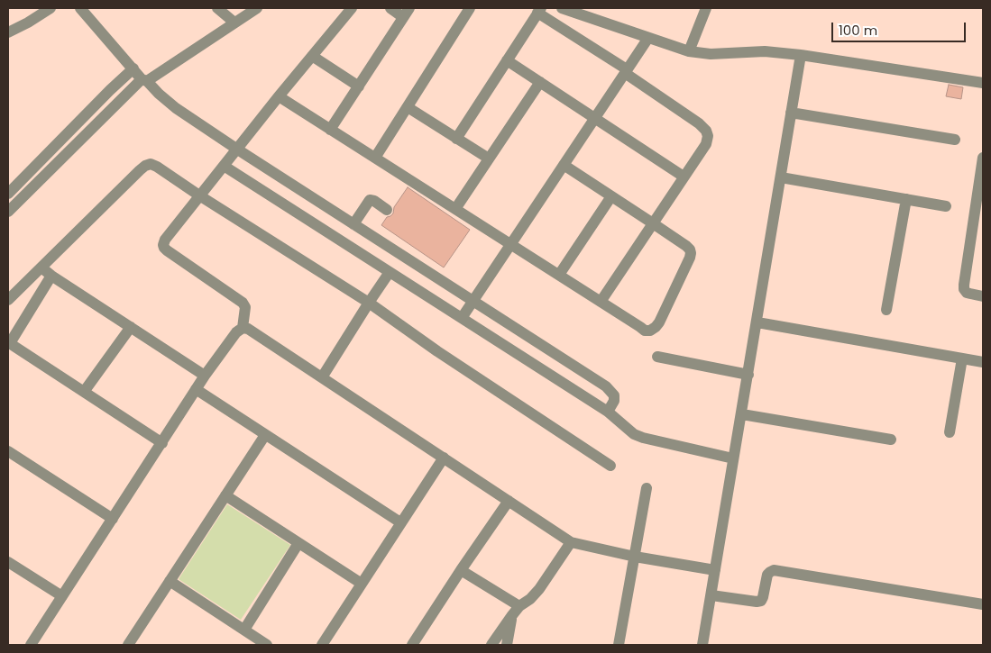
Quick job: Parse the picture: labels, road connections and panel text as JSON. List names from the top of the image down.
{
  "scale_bar": "100 m"
}
